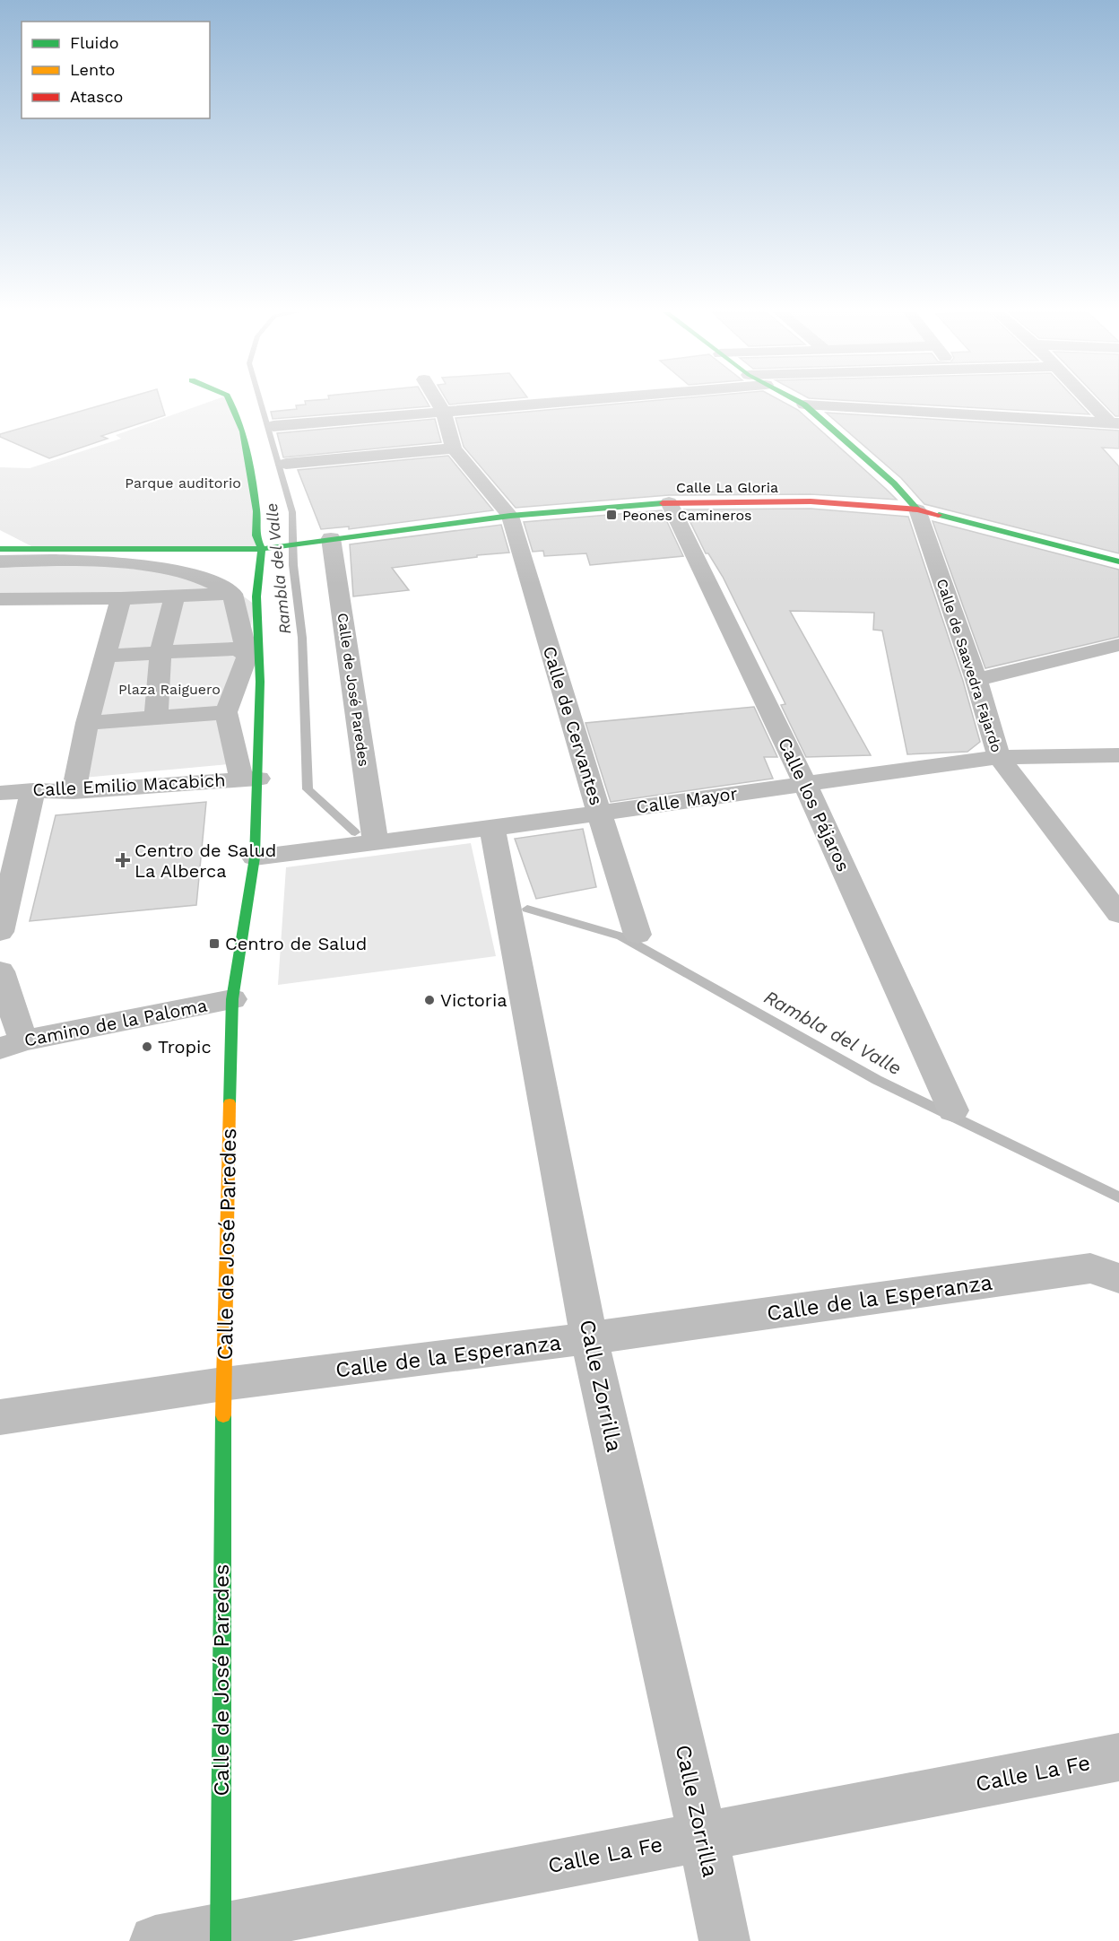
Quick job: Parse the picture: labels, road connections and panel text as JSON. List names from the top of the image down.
{
  "streets": {
    "street": [
      "Calle La Gloria",
      "Calle de Saavedra Fajardo",
      "Calle de José Paredes",
      "Calle de Cervantes",
      "Calle Emilio Macabich",
      "Calle Mayor",
      "Calle los Pájaros",
      "Camino de la Paloma",
      "Calle de la Esperanza",
      "Calle Zorrilla",
      "Calle La Fe"
    ]
  },
  "crossings": [
    ["Calle La Gloria", "Calle de Saavedra Fajardo"],
    ["Calle La Gloria", "Calle de José Paredes"],
    ["Calle La Gloria", "Calle de Cervantes"],
    ["Calle La Gloria", "Calle los Pájaros"],
    ["Calle de Saavedra Fajardo", "Calle Mayor"],
    ["Calle de José Paredes", "Calle Emilio Macabich"],
    ["Calle de José Paredes", "Calle Mayor"],
    ["Calle de José Paredes", "Camino de la Paloma"],
    ["Calle de José Paredes", "Calle de la Esperanza"],
    ["Calle de José Paredes", "Calle La Fe"],
    ["Calle de Cervantes", "Calle Mayor"],
    ["Calle Mayor", "Calle los Pájaros"],
    ["Calle Mayor", "Calle Zorrilla"],
    ["Calle de la Esperanza", "Calle Zorrilla"],
    ["Calle Zorrilla", "Calle La Fe"]
  ],
  "water": ["Rambla del Valle"],
  "parks": ["Parque auditorio", "Plaza Raiguero"],
  "places": {
    "transit": ["Peones Camineros", "Centro de Salud"],
    "health": ["Centro de Salud La Alberca"],
    "other": ["Victoria", "Tropic"]
  },
  "legend": ["Fluido", "Lento", "Atasco"]
}
